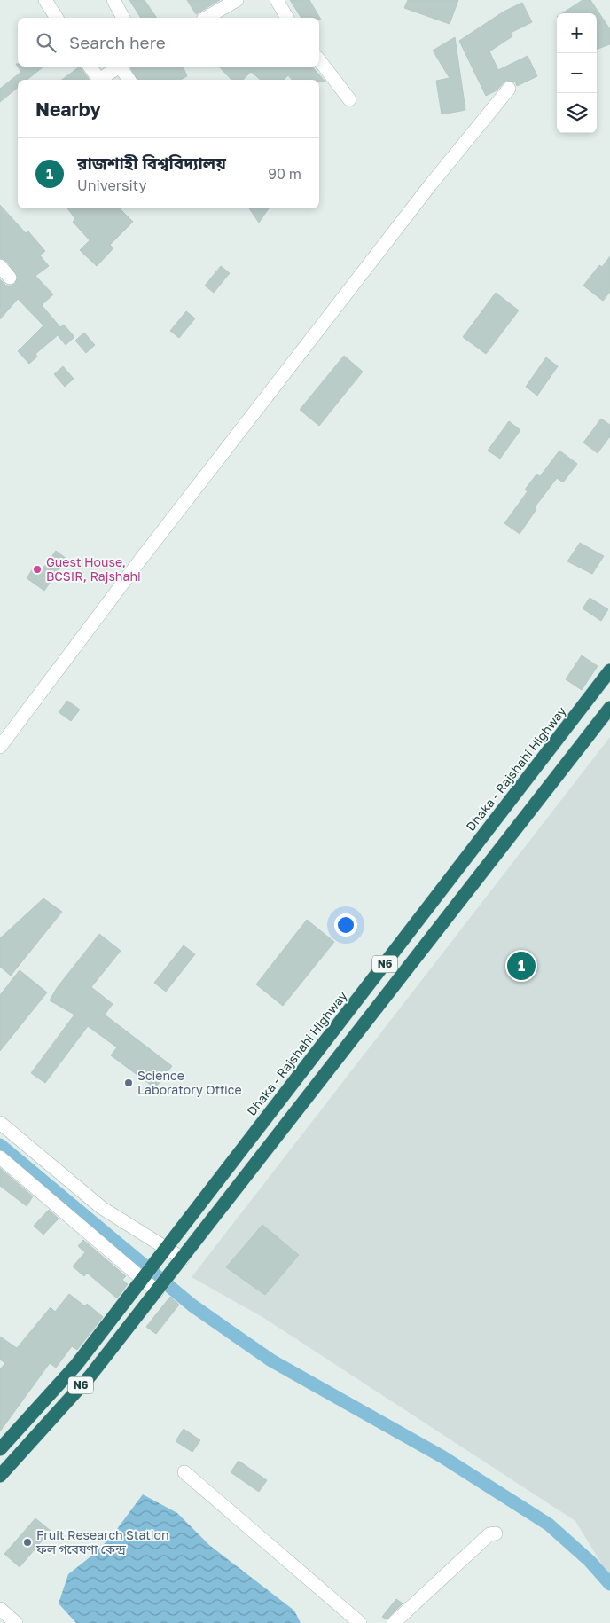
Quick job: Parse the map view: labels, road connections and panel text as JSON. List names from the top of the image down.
{
  "streets": {
    "highway": ["Dhaka - Rajshahi Highway", "N6"]
  },
  "places": ["Guest House, BCSIR, Rajshahi", "Science Laboratory Office", "Fruit Research Station ফল গবেষণা কেন্দ্র"],
  "page": {
    "map_buttons": ["+", "−"],
    "search": "Search here",
    "heading": "Nearby",
    "list": [
      {
        "mark": "1",
        "name": "রাজশাহী বিশ্ববিদ্যালয়",
        "note": "University",
        "value": "90 m"
      }
    ],
    "pins": "1"
  }
}
